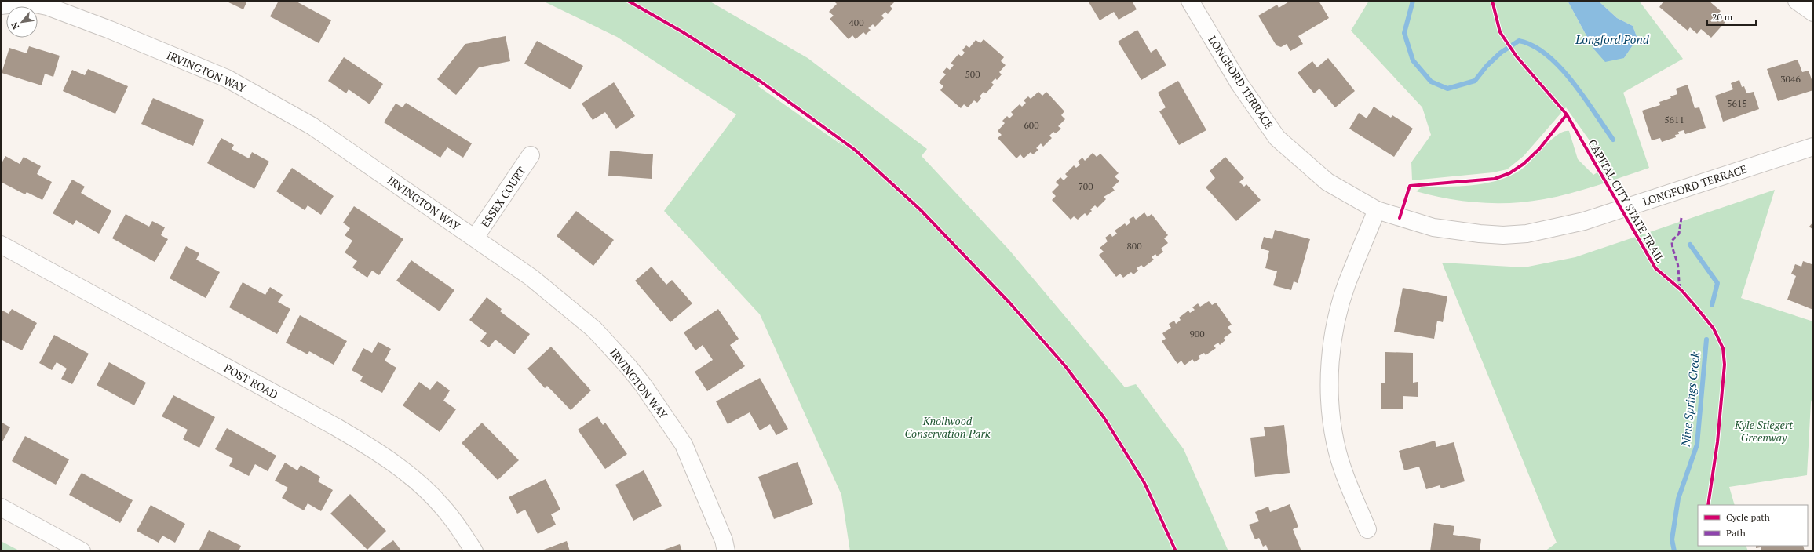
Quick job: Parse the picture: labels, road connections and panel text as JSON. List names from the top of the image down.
{
  "streets": {
    "street": [
      "IRVINGTON WAY",
      "LONGFORD TERRACE",
      "ESSEX COURT",
      "POST ROAD"
    ],
    "cycle path": ["CAPITAL CITY STATE TRAIL"]
  },
  "crossings": [
    ["IRVINGTON WAY", "ESSEX COURT"]
  ],
  "water": ["Longford Pond", "Nine Springs Creek"],
  "parks": ["Knollwood Conservation Park", "Kyle Stiegert Greenway"],
  "house_numbers": [
    "400",
    "500",
    "3046",
    "5615",
    "5611",
    "600",
    "700",
    "800",
    "900"
  ],
  "legend": ["Cycle path", "Path"],
  "scale_bar": "20 m",
  "north": "bottom left"
}
